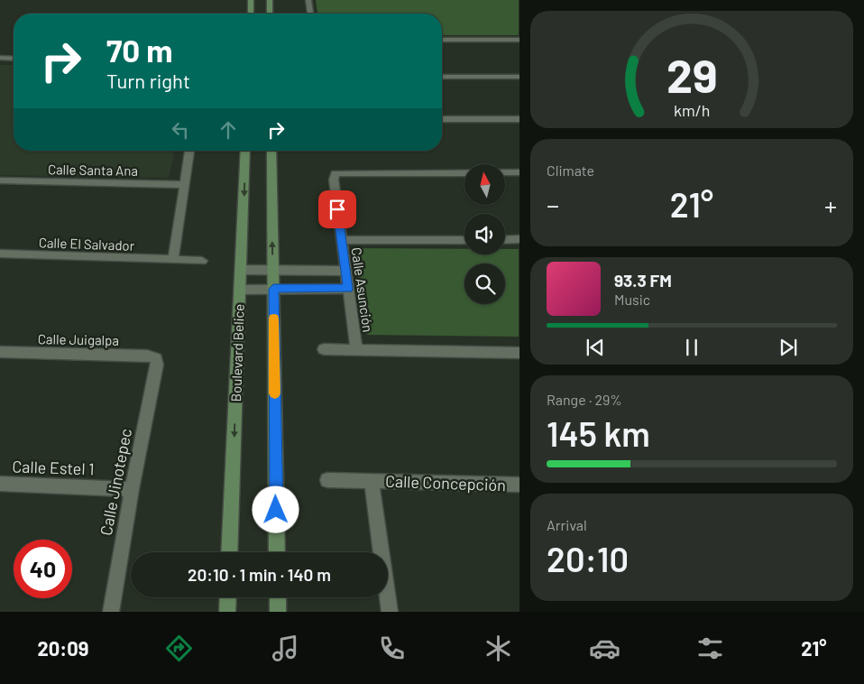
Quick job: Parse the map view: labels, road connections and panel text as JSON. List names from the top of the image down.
{
  "streets": {
    "street": [
      "Calle Santa Ana",
      "Calle El Salvador",
      "Calle Asunción",
      "Calle Juigalpa",
      "Boulevard Belice",
      "Calle Estel 1",
      "Calle Jinotepec",
      "Calle Concepción"
    ]
  },
  "crossings": [
    ["Calle Juigalpa", "Calle Jinotepec"],
    ["Calle Estel 1", "Calle Jinotepec"]
  ],
  "north": "top",
  "page": {
    "turn": ["70 m", "Turn right"],
    "tile": [
      "Climate",
      ["Range · 29%", "145 km"],
      ["Arrival", "20:10"]
    ],
    "heat": ["−", "21°", "+"],
    "song": ["93.3 FM", "Music"],
    "limit": "40",
    "trip": "20:10 · 1 min · 140 m",
    "tabs": ["20:09", "21°"],
    "gauge": ["29", "km/h"]
  }
}
